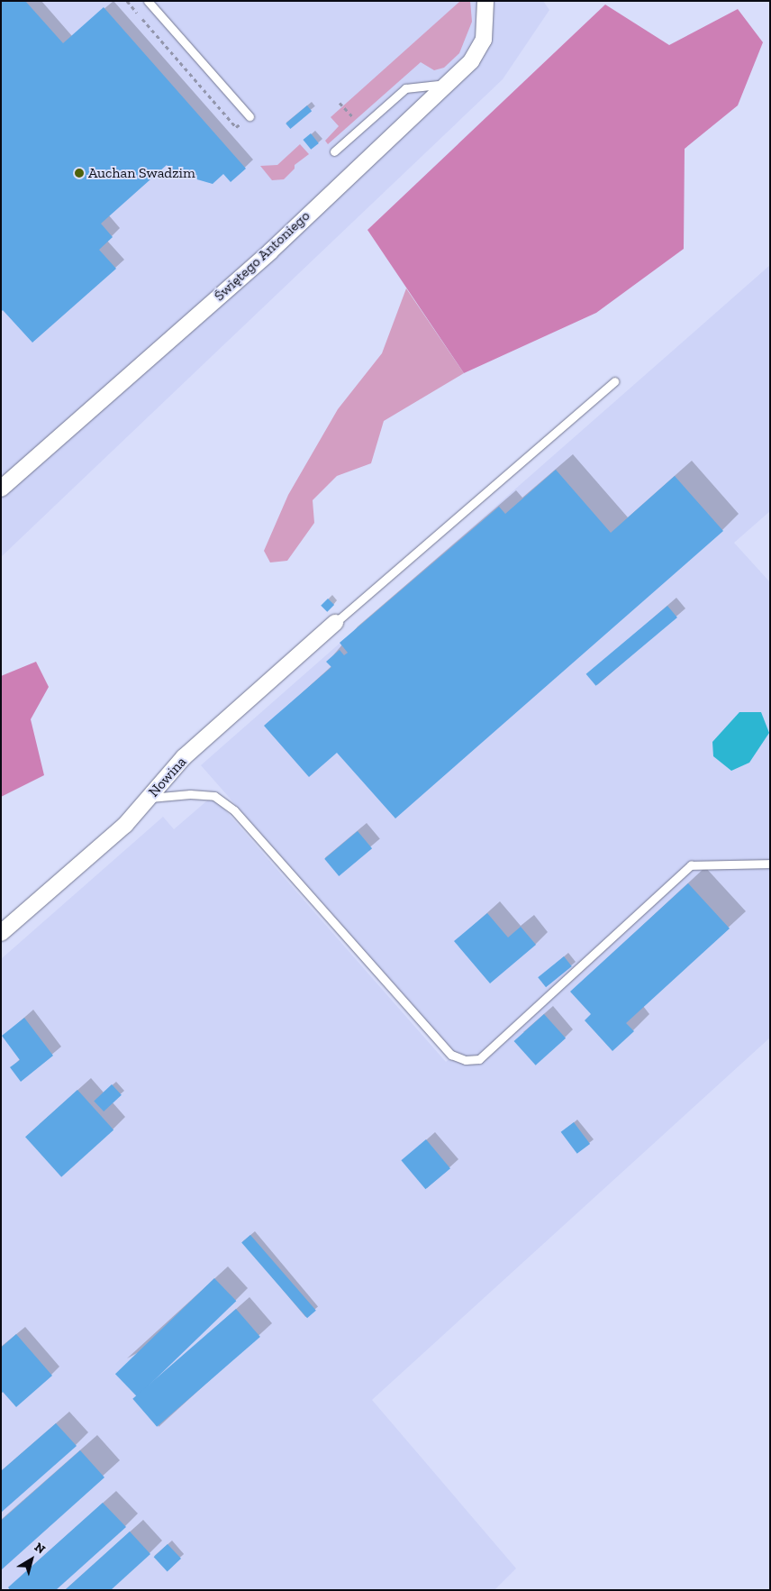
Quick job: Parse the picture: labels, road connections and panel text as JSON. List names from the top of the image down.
{
  "streets": {
    "street": ["Świętego Antoniego", "Nowina"]
  },
  "places": ["Auchan Swadzim"],
  "north": "top right"
}
